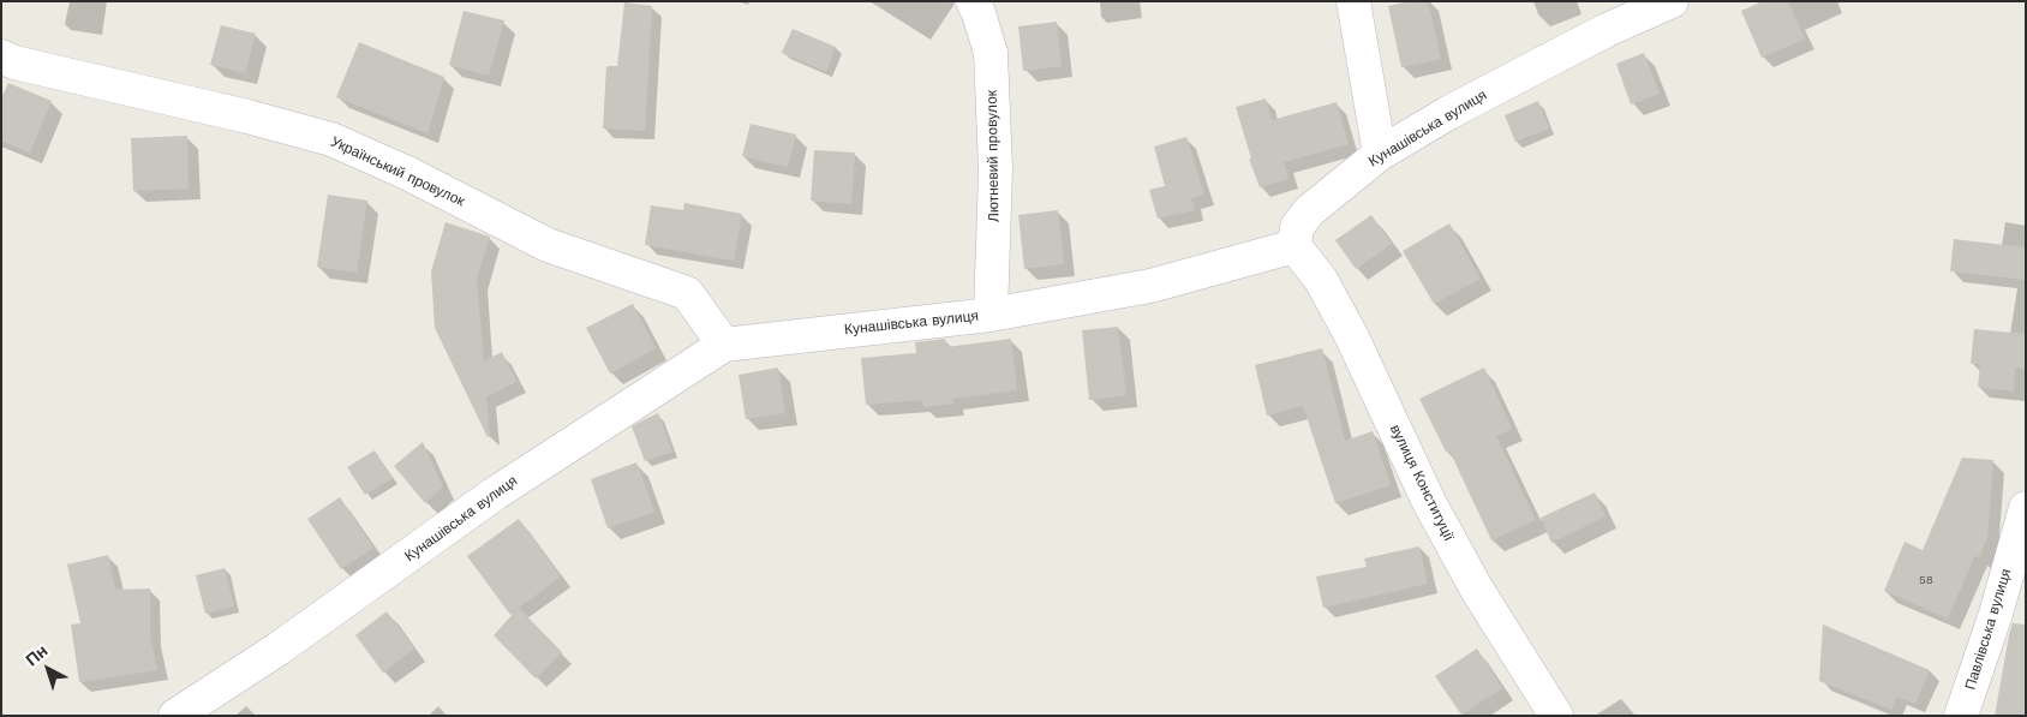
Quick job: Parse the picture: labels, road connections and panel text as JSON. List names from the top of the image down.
{
  "streets": {
    "street": [
      "Кунашівська вулиця",
      "Лютневий провулок",
      "Український провулок",
      "вулиця Конституції",
      "Павлівська вулиця"
    ]
  },
  "crossings": [
    ["Кунашівська вулиця", "Лютневий провулок"],
    ["Кунашівська вулиця", "Український провулок"],
    ["Кунашівська вулиця", "вулиця Конституції"]
  ],
  "house_numbers": ["58"],
  "north": "top left"
}
